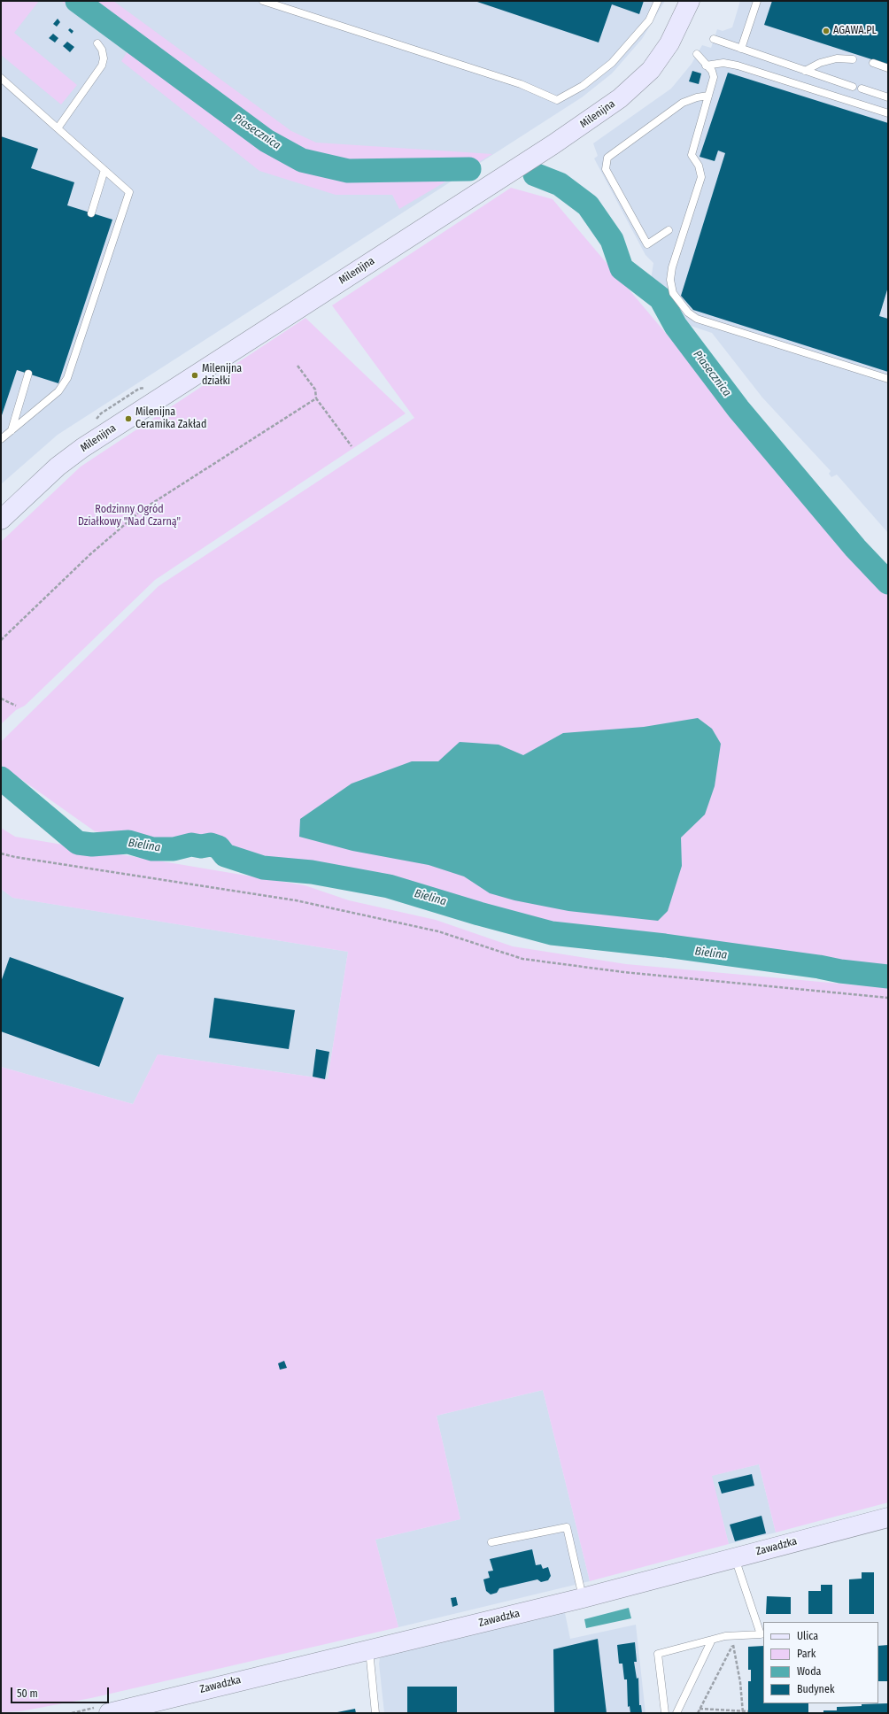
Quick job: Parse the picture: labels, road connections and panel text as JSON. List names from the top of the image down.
{
  "streets": {
    "street": ["Milenijna", "Zawadzka"]
  },
  "water": ["Piasecznica", "Bielina"],
  "parks": ["Rodzinny Ogród Działkowy \"Nad Czarną\""],
  "places": ["AGAWA.PL", "Milenijna działki", "Milenijna Ceramika Zakład"],
  "legend": [
    "Ulica",
    "Park",
    "Woda",
    "Budynek"
  ],
  "scale_bar": "50 m"
}
